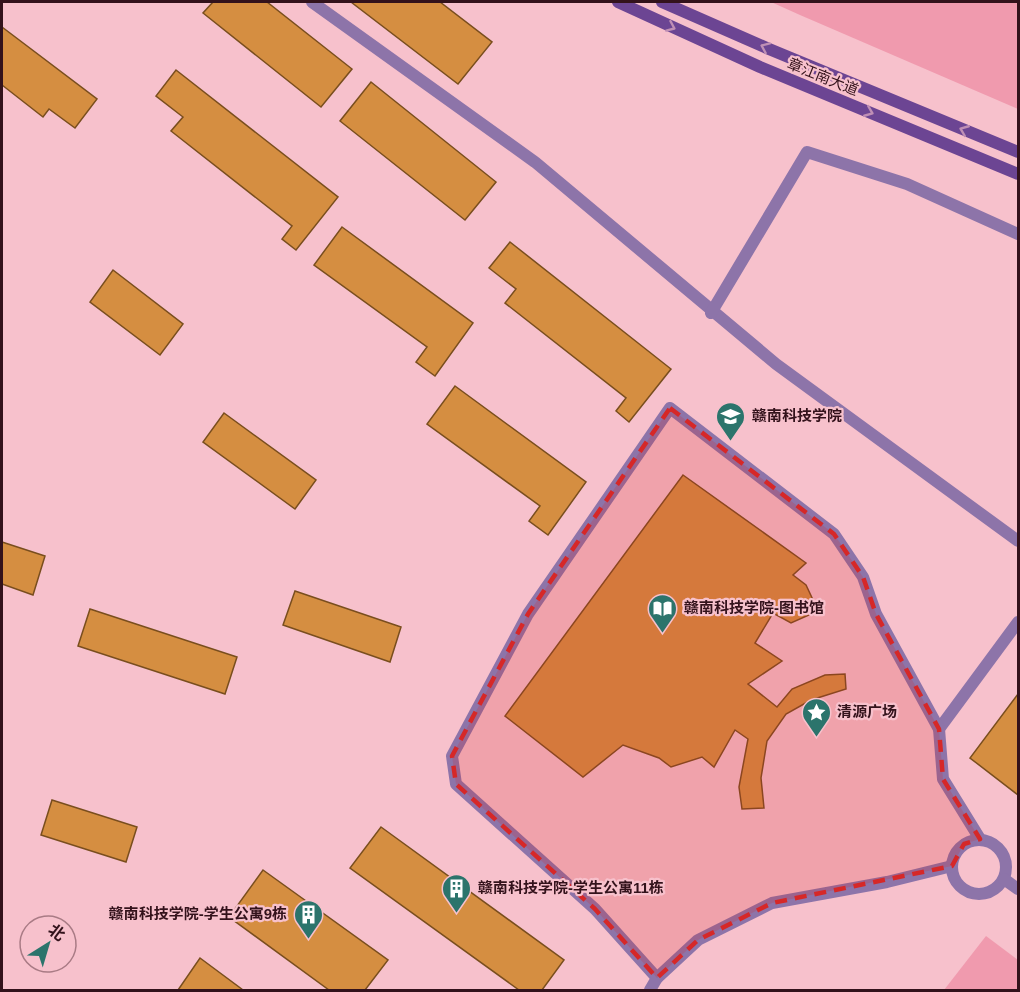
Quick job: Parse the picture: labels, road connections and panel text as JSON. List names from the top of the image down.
{
  "streets": {
    "main road": ["章江南大道"]
  },
  "places": {
    "school or university": ["赣南科技学院"],
    "library": ["赣南科技学院-图书馆"],
    "place": ["清源广场"],
    "building": ["赣南科技学院-学生公寓11栋", "赣南科技学院-学生公寓9栋"]
  },
  "north": "top right"
}
